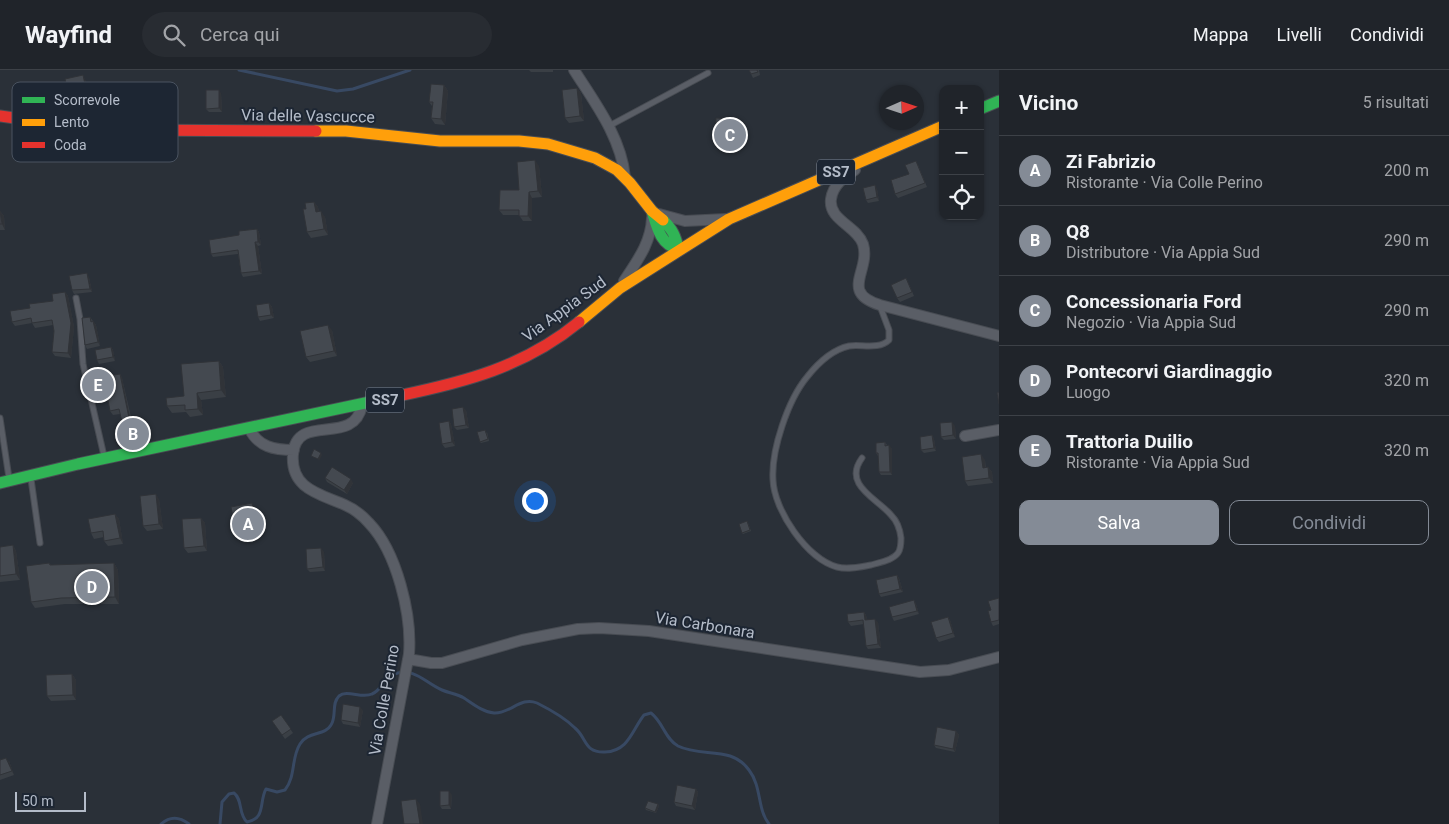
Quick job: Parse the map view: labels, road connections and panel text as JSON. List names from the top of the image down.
{
  "streets": {
    "main road": ["Via delle Vascucce", "SS7", "Via Appia Sud"],
    "street": ["Via Carbonara", "Via Colle Perino"]
  },
  "crossings": [
    ["Via delle Vascucce", "Via Appia Sud"],
    ["Via Carbonara", "Via Colle Perino"]
  ],
  "legend": ["Scorrevole", "Lento", "Coda"],
  "scale_bar": "50 m",
  "north": "right",
  "page": {
    "header": "Wayfind",
    "search": "Cerca qui",
    "nav": ["Mappa", "Livelli", "Condividi"],
    "heading": ["Vicino", "5 risultati"],
    "map_buttons": ["+", "−"],
    "pins": [
      "C",
      "E",
      "B",
      "A",
      "D"
    ],
    "list": [
      {
        "mark": "A",
        "name": "Zi Fabrizio",
        "note": "Ristorante · Via Colle Perino",
        "value": "200 m"
      },
      {
        "mark": "B",
        "name": "Q8",
        "note": "Distributore · Via Appia Sud",
        "value": "290 m"
      },
      {
        "mark": "C",
        "name": "Concessionaria Ford",
        "note": "Negozio · Via Appia Sud",
        "value": "290 m"
      },
      {
        "mark": "D",
        "name": "Pontecorvi Giardinaggio",
        "note": "Luogo",
        "value": "320 m"
      },
      {
        "mark": "E",
        "name": "Trattoria Duilio",
        "note": "Ristorante · Via Appia Sud",
        "value": "320 m"
      }
    ],
    "buttons": ["Salva", "Condividi"],
    "scale": "50 m"
  }
}
